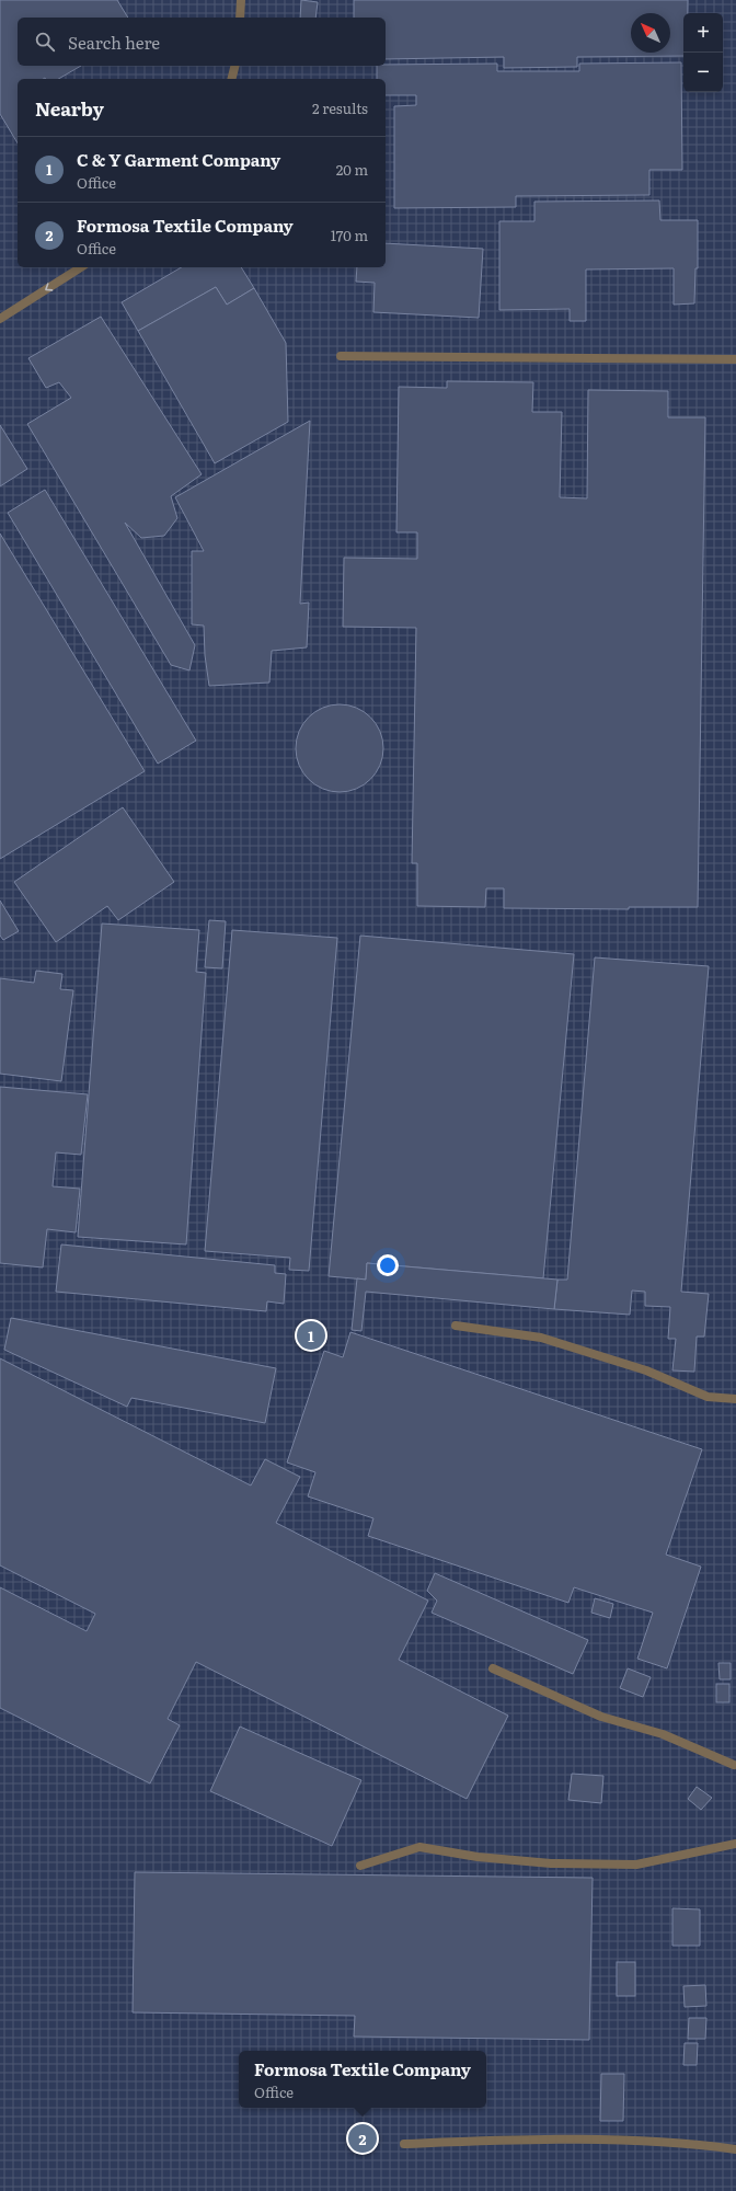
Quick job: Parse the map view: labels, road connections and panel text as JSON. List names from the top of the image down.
{
  "north": "top left",
  "page": {
    "map_buttons": ["+", "−"],
    "search": "Search here",
    "heading": ["Nearby", "2 results"],
    "list": [
      {
        "mark": "1",
        "name": "C & Y Garment Company",
        "note": "Office",
        "value": "20 m"
      },
      {
        "mark": "2",
        "name": "Formosa Textile Company",
        "note": "Office",
        "value": "170 m"
      }
    ],
    "pins": ["1", "2"],
    "popup": ["Formosa Textile Company", "Office"]
  }
}
